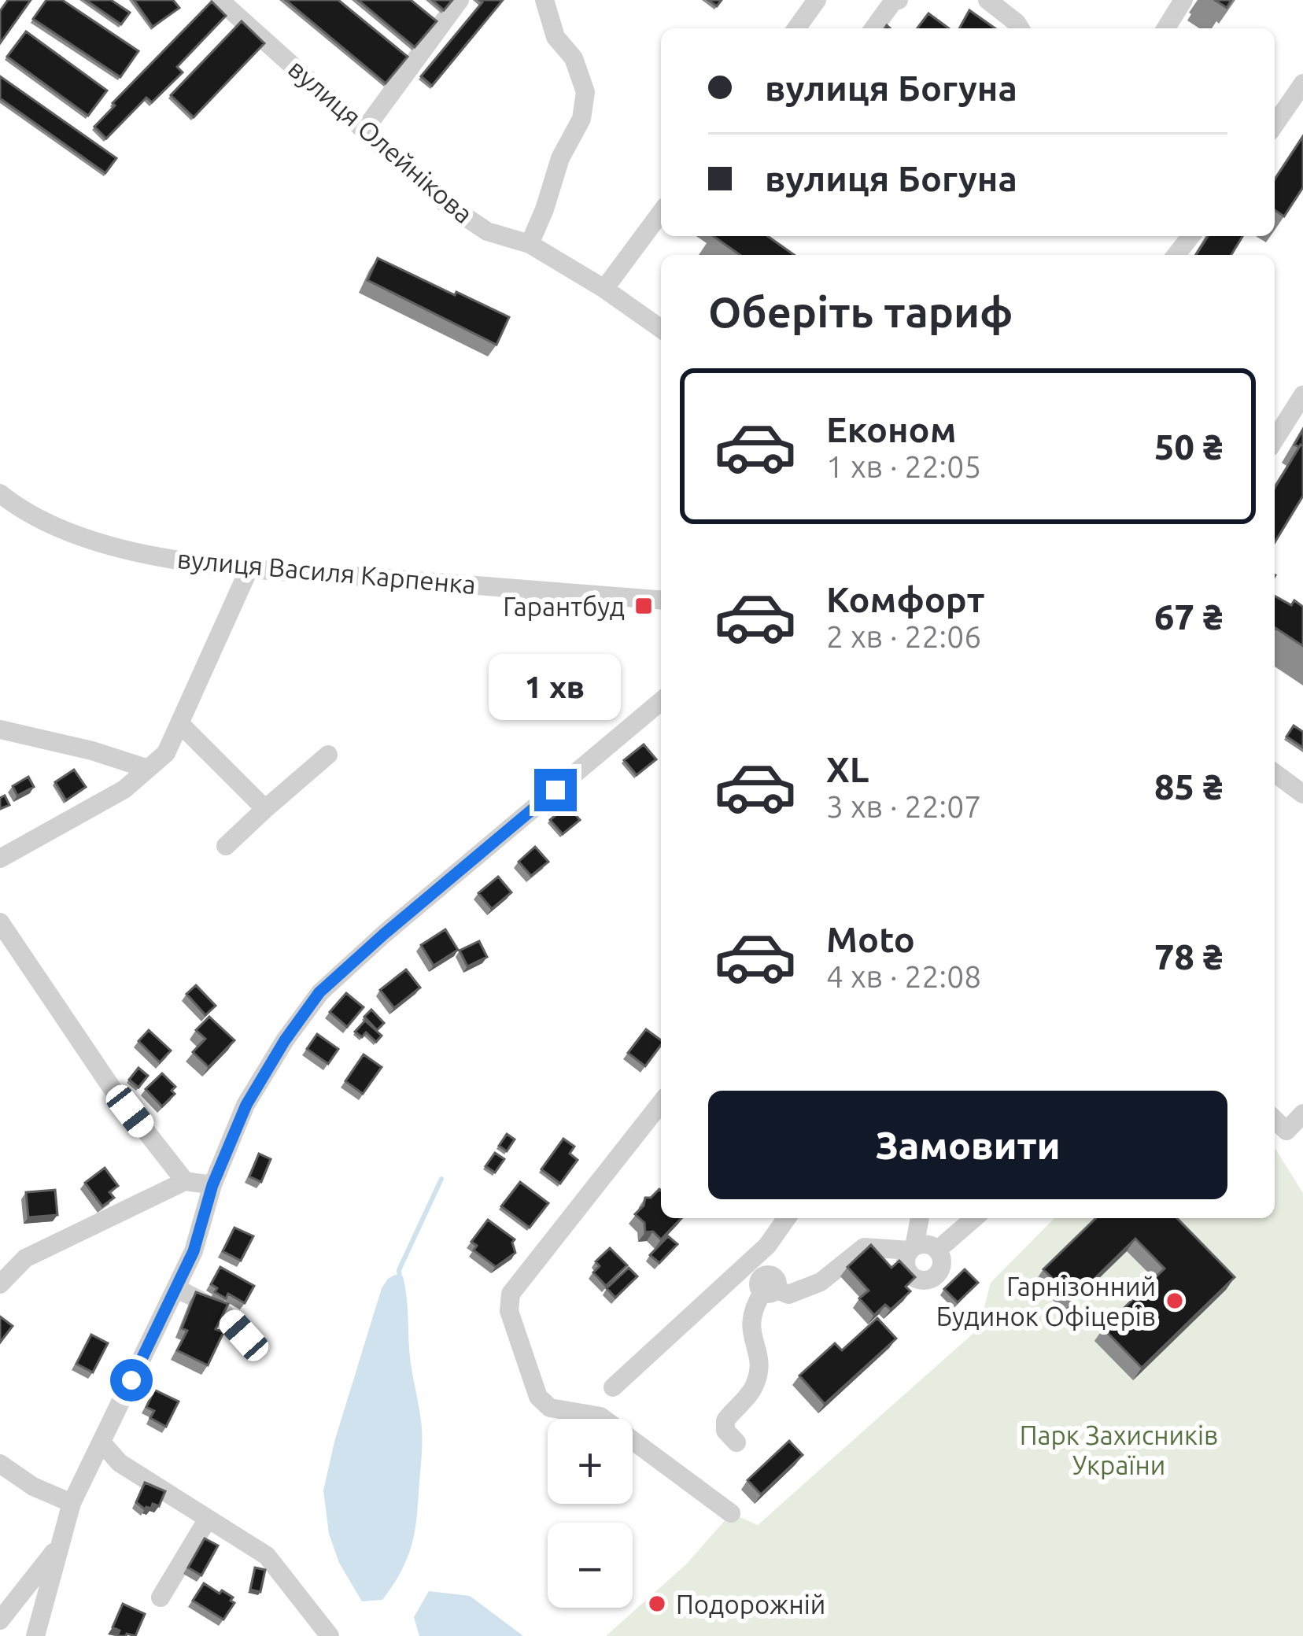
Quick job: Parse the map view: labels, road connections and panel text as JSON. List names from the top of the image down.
{
  "streets": {
    "street": ["вулиця Олейнікова", "вулиця Василя Карпенка"]
  },
  "parks": ["Парк Захисників України"],
  "places": {
    "transit": ["Гарантбуд"],
    "other": ["Гарнізонний Будинок Офіцерів", "Подорожнiй"]
  },
  "page": {
    "banner": ["вулиця Богуна", "вулиця Богуна"],
    "heading": "Оберіть тариф",
    "list": [
      {
        "name": "Економ",
        "note": "1 хв · 22:05",
        "value": "50 ₴"
      },
      {
        "name": "Комфорт",
        "note": "2 хв · 22:06",
        "value": "67 ₴"
      },
      {
        "name": "XL",
        "note": "3 хв · 22:07",
        "value": "85 ₴"
      },
      {
        "name": "Moto",
        "note": "4 хв · 22:08",
        "value": "78 ₴"
      }
    ],
    "bubble": "1 хв",
    "buttons": "Замовити",
    "map_buttons": ["+", "−"]
  }
}
